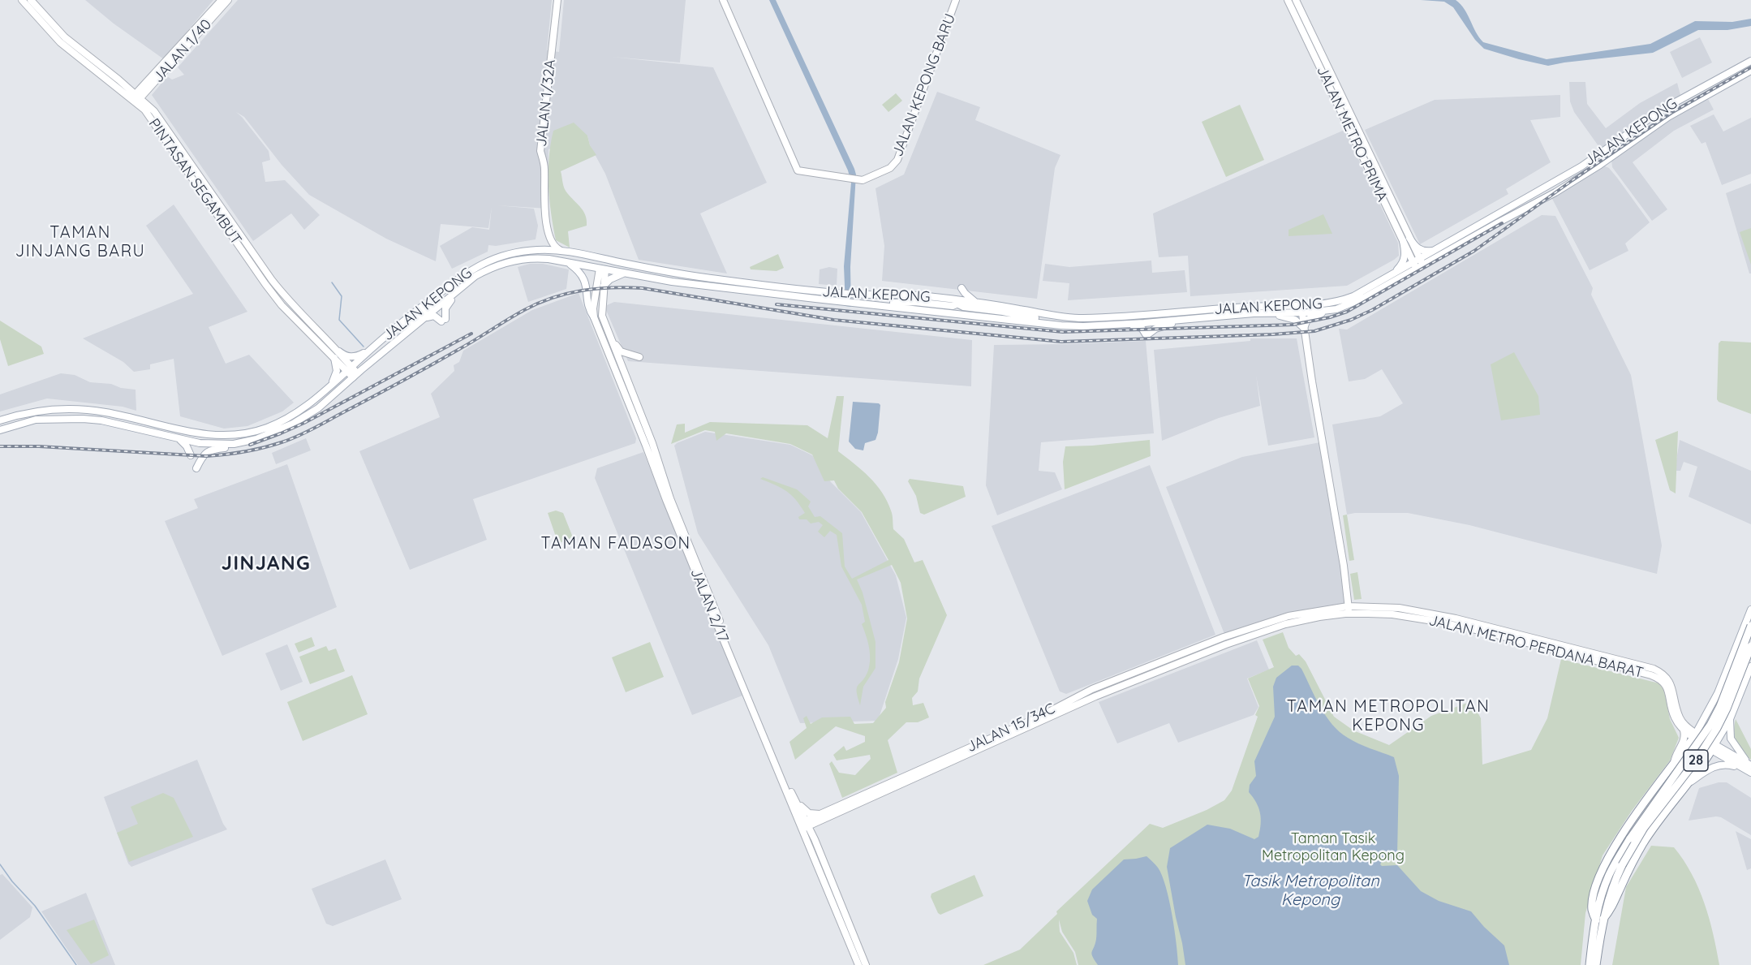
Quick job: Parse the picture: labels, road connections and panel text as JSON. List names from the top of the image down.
{
  "streets": {
    "highway": ["28"],
    "main road": ["JALAN KEPONG"],
    "street": [
      "JALAN 1/40",
      "JALAN KEPONG BARU",
      "JALAN 1/32A",
      "JALAN METRO PRIMA",
      "PINTASAN SEGAMBUT",
      "JALAN 2/17",
      "JALAN METRO PERDANA BARAT",
      "JALAN 15/34C"
    ]
  },
  "crossings": [
    ["JALAN 1/40", "PINTASAN SEGAMBUT"],
    ["JALAN KEPONG", "JALAN METRO PRIMA"],
    ["JALAN KEPONG", "PINTASAN SEGAMBUT"],
    ["JALAN KEPONG", "JALAN 2/17"],
    ["JALAN 2/17", "JALAN 15/34C"],
    ["JALAN METRO PERDANA BARAT", "JALAN 15/34C"]
  ],
  "districts": [
    "TAMAN JINJANG BARU",
    "TAMAN FADASON",
    "JINJANG",
    "TAMAN METROPOLITAN KEPONG"
  ],
  "water": ["Tasik Metropolitan Kepong"],
  "parks": ["Taman Tasik Metropolitan Kepong"]
}
